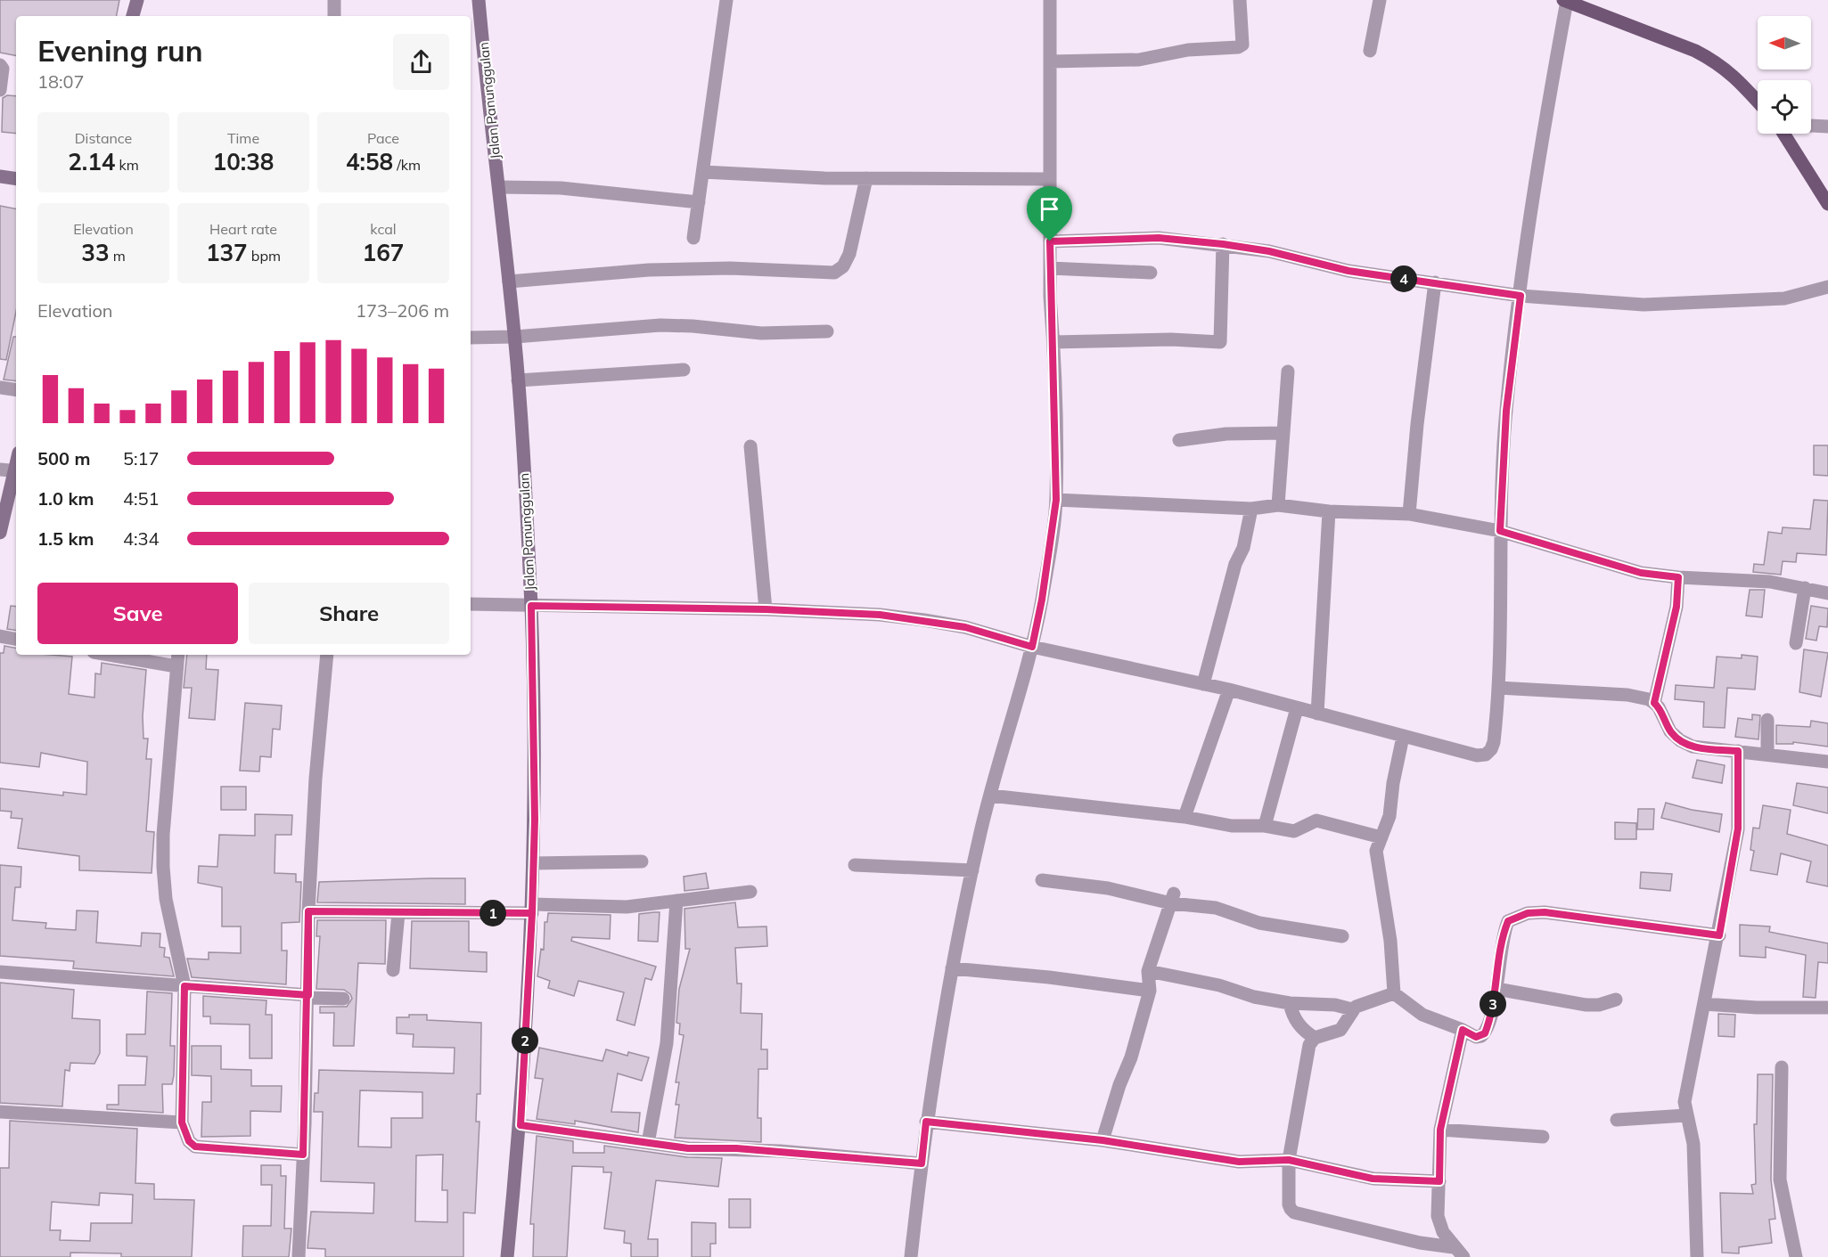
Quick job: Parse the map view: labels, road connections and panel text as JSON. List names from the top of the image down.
{
  "streets": {
    "main road": ["Jalan Panunggulan"]
  },
  "north": "left",
  "page": {
    "heading": ["Evening run", "18:07"],
    "stats": [
      ["Distance", "2.14 km"],
      ["Time", "10:38"],
      ["Pace", "4:58 /km"],
      ["Elevation", "33 m"],
      ["Heart rate", "137 bpm"],
      ["kcal", "167"]
    ],
    "pins": [
      "4",
      "1",
      "3",
      "2"
    ],
    "chart": ["Elevation", "173–206 m"],
    "list": [
      {
        "name": "500 m",
        "note": "5:17"
      },
      {
        "name": "1.0 km",
        "note": "4:51"
      },
      {
        "name": "1.5 km",
        "note": "4:34"
      }
    ],
    "buttons": ["Save", "Share"]
  }
}
